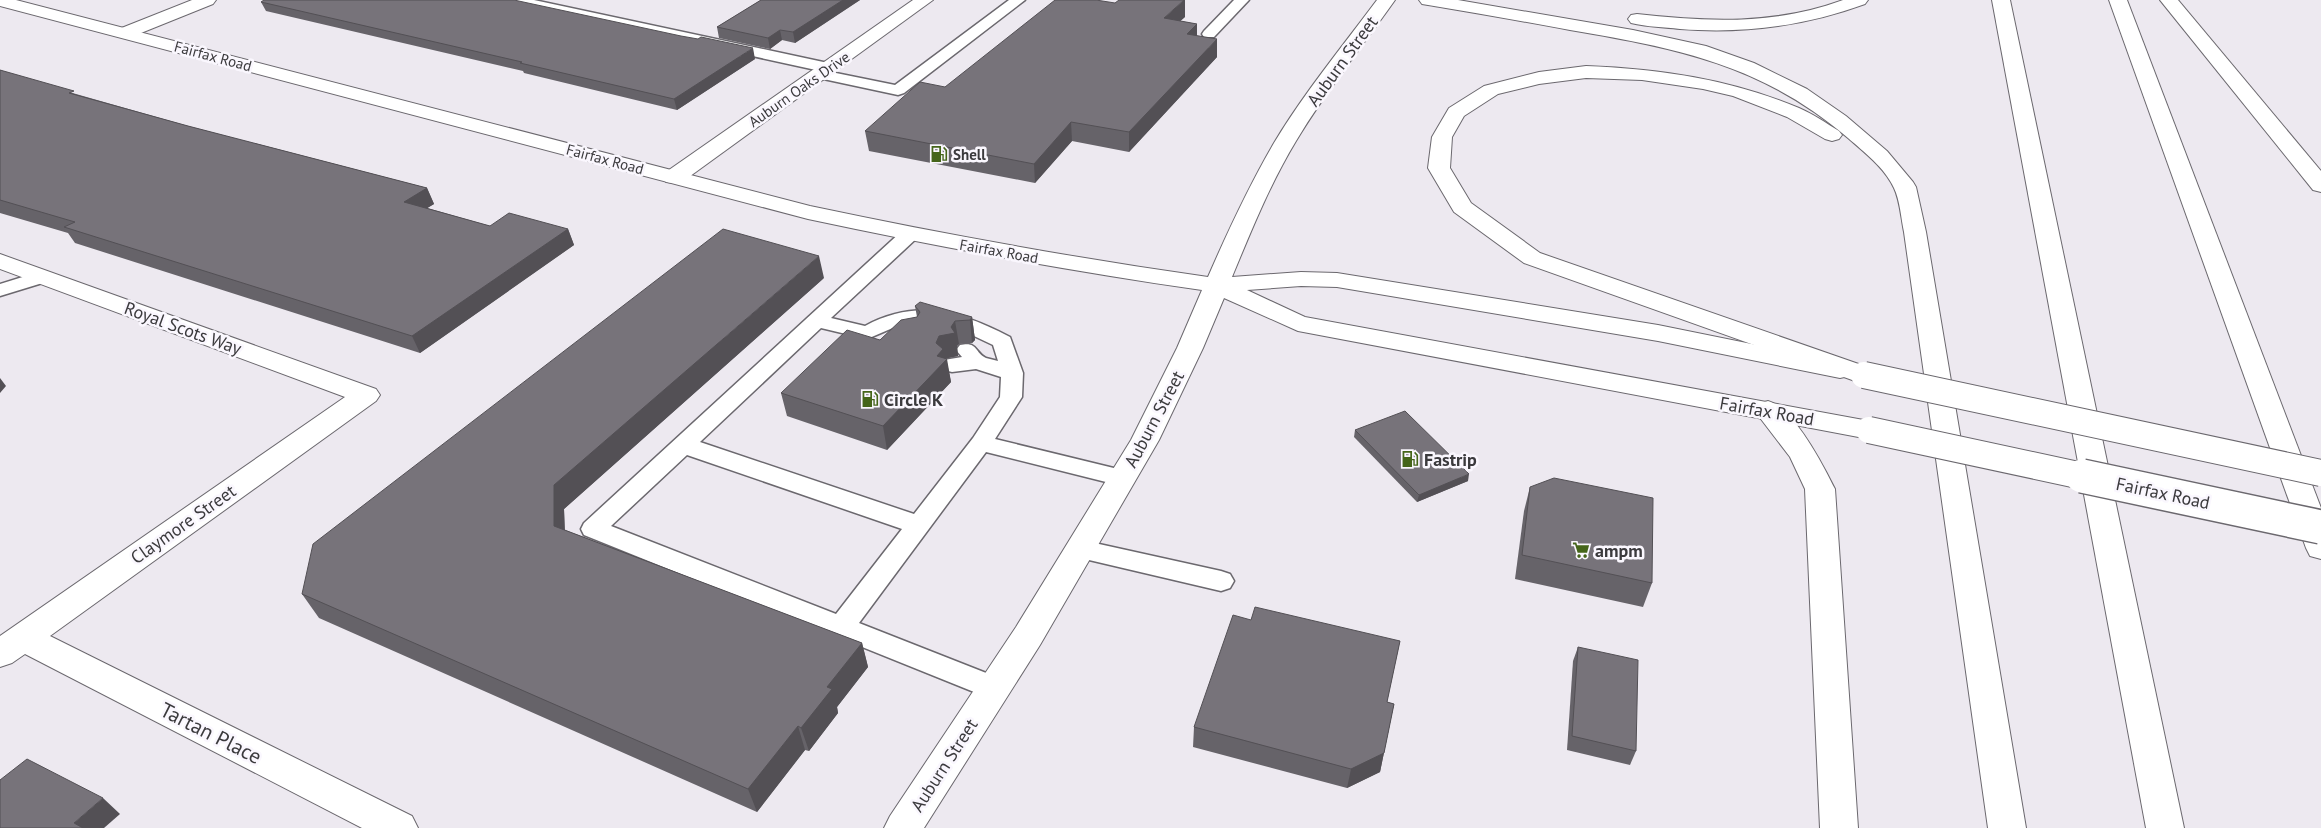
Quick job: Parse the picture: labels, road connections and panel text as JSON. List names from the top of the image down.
{
  "streets": {
    "main road": [
      "Fairfax Road",
      "Auburn Street",
      "Auburn Oaks Drive",
      "Royal Scots Way",
      "Claymore Street",
      "Tartan Place"
    ]
  },
  "crossings": [
    ["Fairfax Road", "Auburn Street"],
    ["Fairfax Road", "Auburn Oaks Drive"],
    ["Royal Scots Way", "Claymore Street"],
    ["Claymore Street", "Tartan Place"]
  ],
  "places": {
    "fuel station": ["Shell", "Circle K", "Fastrip"],
    "supermarket": ["ampm"]
  }
}
